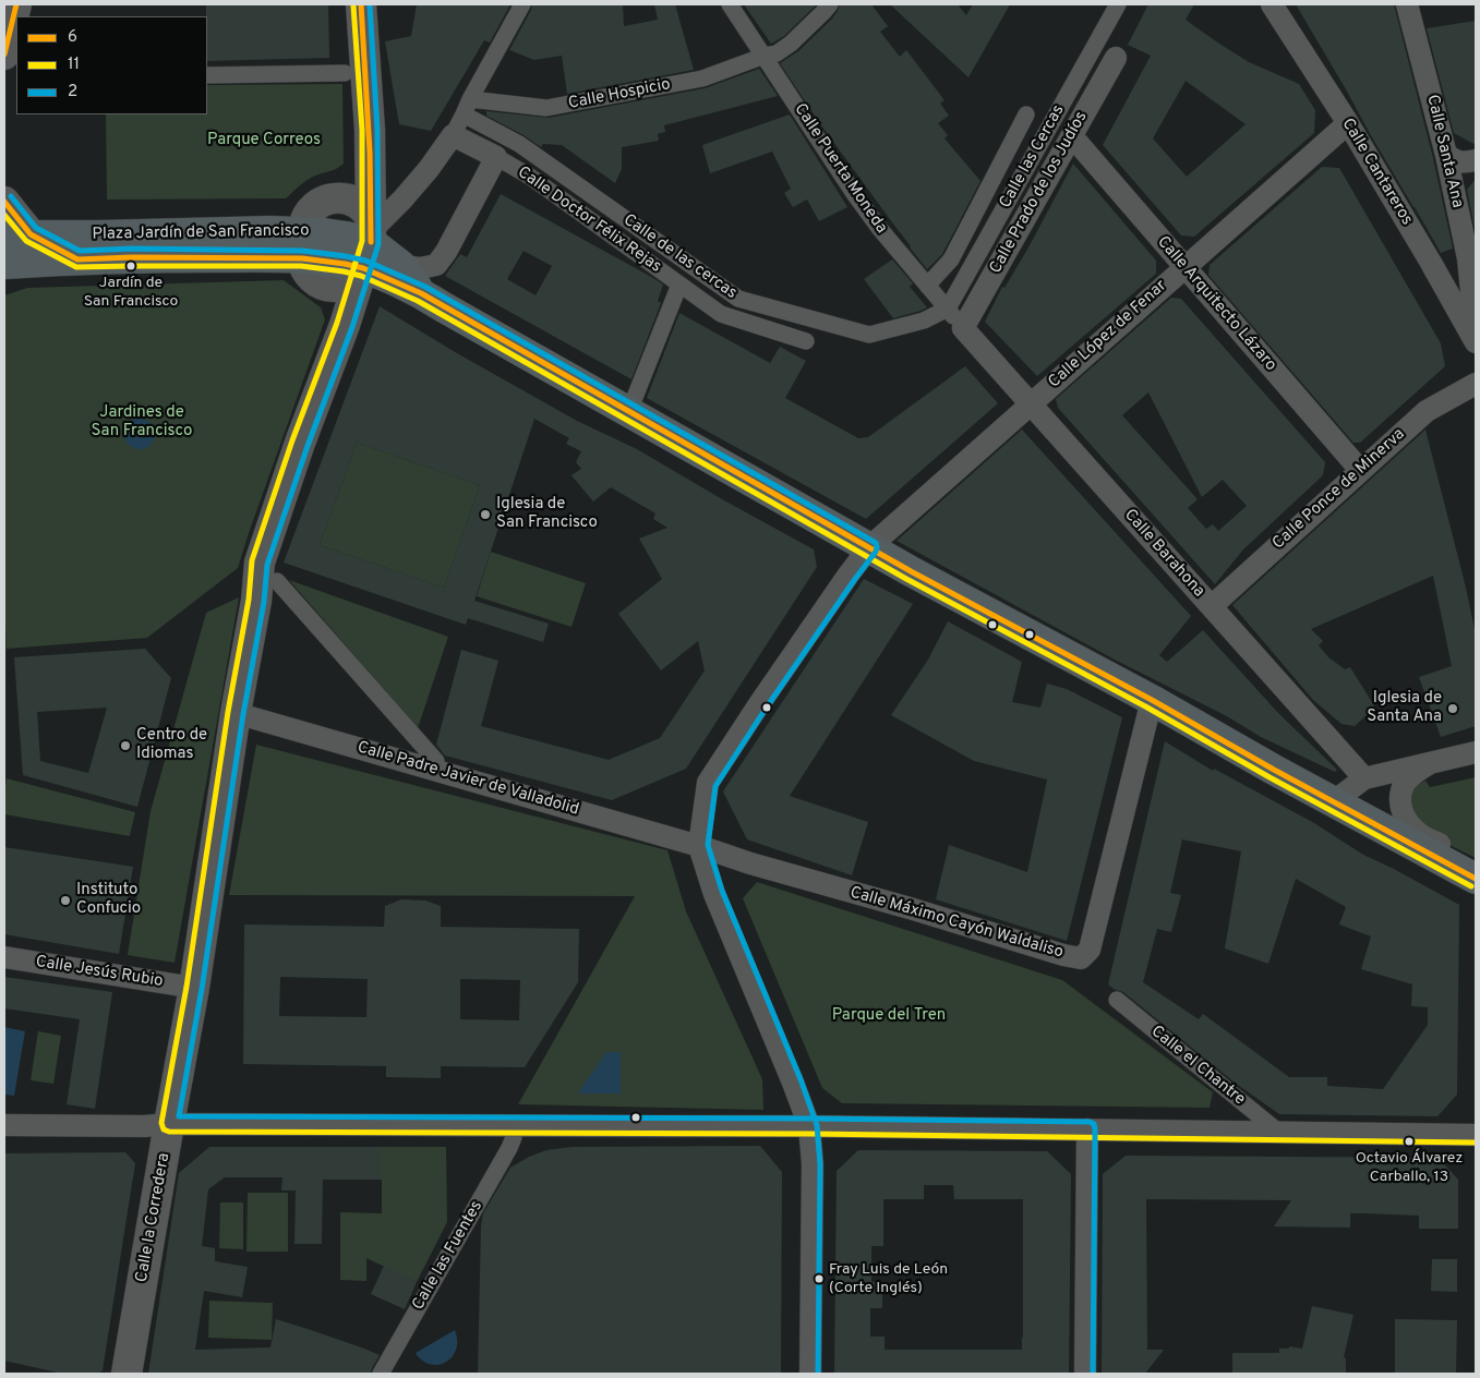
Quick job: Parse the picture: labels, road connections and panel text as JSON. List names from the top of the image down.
{
  "streets": {
    "main road": ["Plaza Jardín de San Francisco", "Calle la Corredera"],
    "street": [
      "Calle Hospicio",
      "Calle Santa Ana",
      "Calle las Cercas",
      "Calle Puerta Moneda",
      "Calle Cantareros",
      "Calle Prado de los Judíos",
      "Calle Doctor Félix Rejas",
      "Calle de las cercas",
      "Calle Arquitecto Lázaro",
      "Calle López de Fenar",
      "Calle Ponce de Minerva",
      "Calle Barahona",
      "Calle Padre Javier de Valladolid",
      "Calle Máximo Cayón Waldaliso",
      "Calle Jesús Rubio",
      "Calle el Chantre",
      "Calle las Fuentes"
    ]
  },
  "crossings": [
    ["Calle Hospicio", "Calle Puerta Moneda"],
    ["Calle Hospicio", "Calle de las cercas"],
    ["Calle las Cercas", "Calle Puerta Moneda"],
    ["Calle las Cercas", "Calle de las cercas"],
    ["Calle Puerta Moneda", "Calle Prado de los Judíos"],
    ["Calle Puerta Moneda", "Calle de las cercas"],
    ["Calle Puerta Moneda", "Calle Barahona"],
    ["Calle Cantareros", "Calle López de Fenar"],
    ["Calle Prado de los Judíos", "Calle Arquitecto Lázaro"],
    ["Calle Prado de los Judíos", "Calle Barahona"],
    ["Plaza Jardín de San Francisco", "Calle la Corredera"],
    ["Calle Arquitecto Lázaro", "Calle López de Fenar"],
    ["Calle Arquitecto Lázaro", "Calle Ponce de Minerva"],
    ["Calle López de Fenar", "Calle Barahona"],
    ["Calle Ponce de Minerva", "Calle Barahona"],
    ["Calle Padre Javier de Valladolid", "Calle Máximo Cayón Waldaliso"],
    ["Calle Padre Javier de Valladolid", "Calle la Corredera"],
    ["Calle Jesús Rubio", "Calle la Corredera"]
  ],
  "parks": ["Parque Correos", "Jardines de San Francisco", "Parque del Tren"],
  "places": [
    "Jardín de San Francisco",
    "Iglesia de San Francisco",
    "Iglesia de Santa Ana",
    "Centro de Idiomas",
    "Instituto Confucio",
    "Octavio Álvarez Carballo, 13",
    "Fray Luis de León (Corte Inglés)"
  ],
  "lines": ["transit line 6", "transit line 2", "transit line 11"],
  "legend": ["6", "11", "2"]
}
